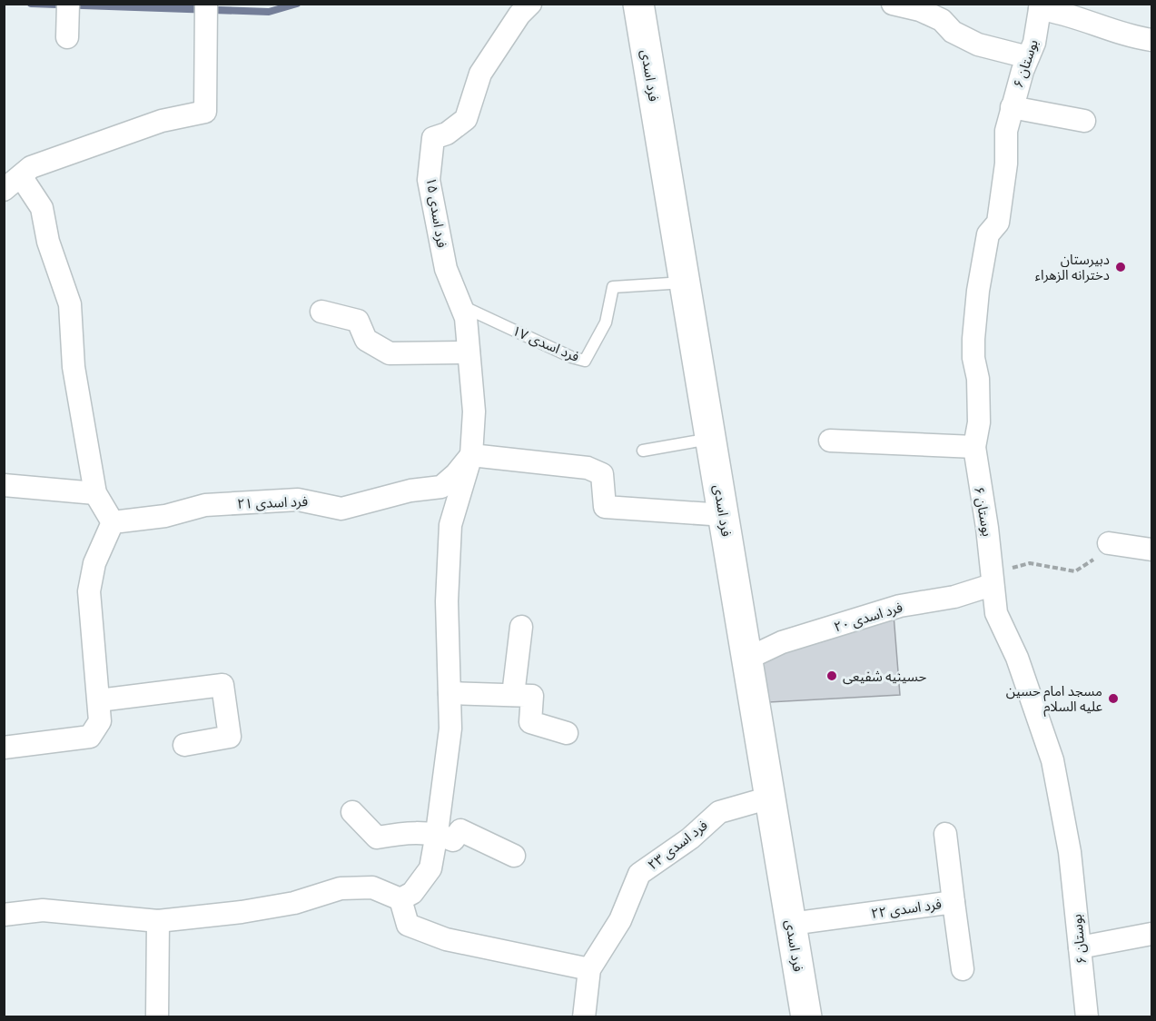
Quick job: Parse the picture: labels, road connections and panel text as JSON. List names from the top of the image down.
{
  "streets": {
    "main road": ["فرد اسدی"],
    "street": [
      "بوستان ۶",
      "فرد اسدی ۱۵",
      "فرد اسدی ۲۱",
      "فرد اسدی ۲۰",
      "فرد اسدی ۲۳",
      "فرد اسدی ۲۲"
    ],
    "lane": ["فرد اسدی ۱۷"]
  },
  "crossings": [
    ["بوستان ۶", "فرد اسدی ۲۰"],
    ["فرد اسدی", "فرد اسدی ۱۷"],
    ["فرد اسدی", "فرد اسدی ۲۰"],
    ["فرد اسدی", "فرد اسدی ۲۳"],
    ["فرد اسدی", "فرد اسدی ۲۲"],
    ["فرد اسدی ۱۵", "فرد اسدی ۱۷"],
    ["فرد اسدی ۱۵", "فرد اسدی ۲۱"]
  ],
  "places": ["دبیرستان دخترانه الزهراء", "حسینیه شفیعی", "مسجد امام حسین علیه السلام"]
}
